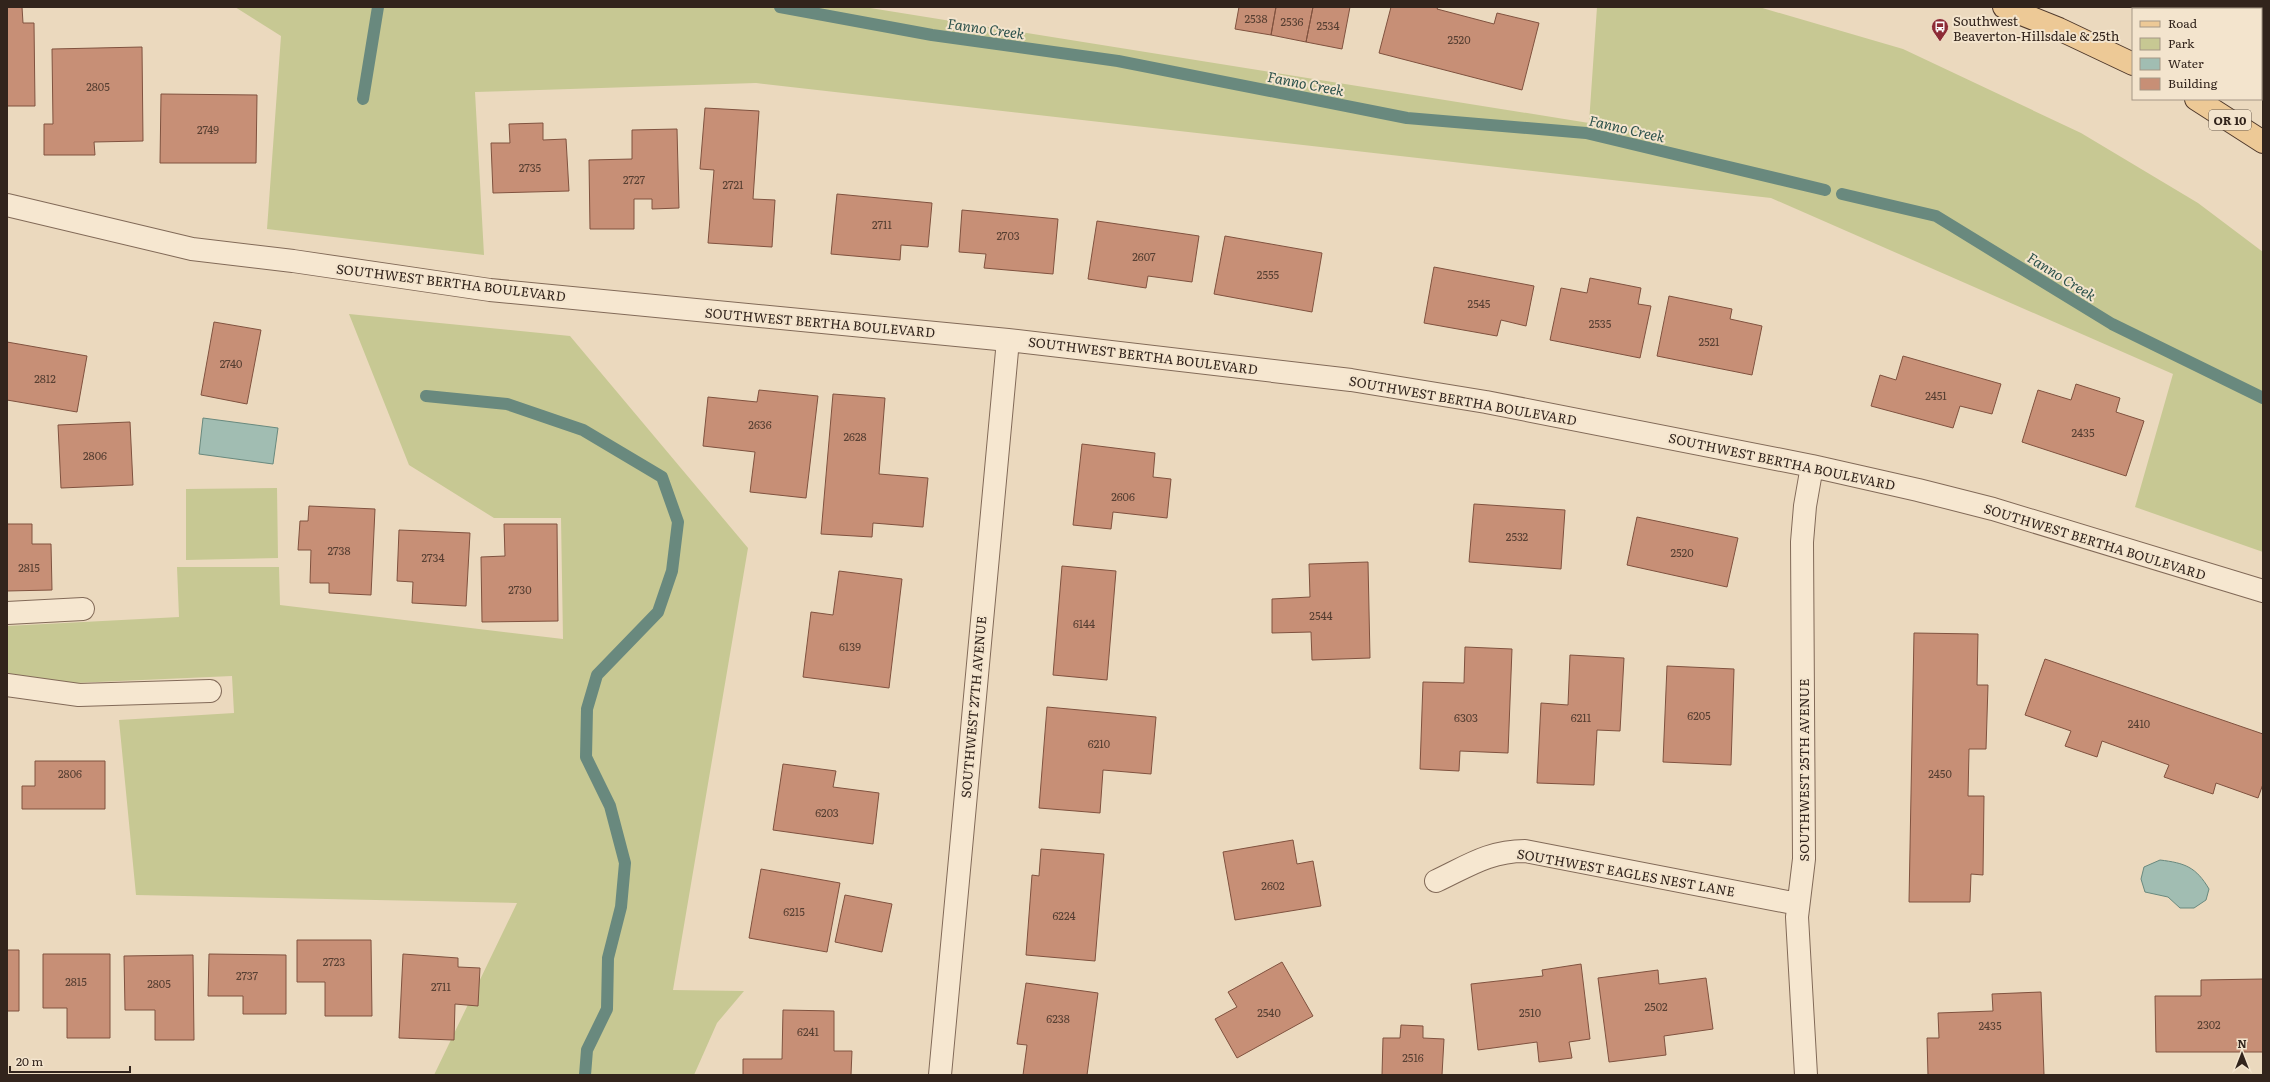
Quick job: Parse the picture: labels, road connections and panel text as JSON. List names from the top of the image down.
{
  "streets": {
    "main road": ["OR 10"],
    "street": [
      "SOUTHWEST BERTHA BOULEVARD",
      "SOUTHWEST 27TH AVENUE",
      "SOUTHWEST 25TH AVENUE",
      "SOUTHWEST EAGLES NEST LANE"
    ]
  },
  "crossings": [
    ["SOUTHWEST BERTHA BOULEVARD", "SOUTHWEST 27TH AVENUE"],
    ["SOUTHWEST BERTHA BOULEVARD", "SOUTHWEST 25TH AVENUE"],
    ["SOUTHWEST 25TH AVENUE", "SOUTHWEST EAGLES NEST LANE"]
  ],
  "water": ["Fanno Creek"],
  "places": {
    "bus stop": ["Southwest Beaverton-Hillsdale & 25th"]
  },
  "house_numbers": [
    "2538",
    "2536",
    "2534",
    "2520",
    "2805",
    "2749",
    "2735",
    "2727",
    "2721",
    "2711",
    "2703",
    "2607",
    "2555",
    "2545",
    "2535",
    "2521",
    "2740",
    "2812",
    "2451",
    "2636",
    "2435",
    "2628",
    "2806",
    "2606",
    "2532",
    "2738",
    "2520",
    "2734",
    "2815",
    "2730",
    "2544",
    "6144",
    "6139",
    "6205",
    "6303",
    "6211",
    "2410",
    "6210",
    "2806",
    "2450",
    "6203",
    "2602",
    "6215",
    "6224",
    "2723",
    "2737",
    "2815",
    "2805",
    "2711",
    "2502",
    "2540",
    "2510",
    "6238",
    "2302",
    "2435",
    "6241",
    "2516"
  ],
  "legend": [
    "Road",
    "Park",
    "Water",
    "Building"
  ],
  "scale_bar": "20 m",
  "north": "top"
}
